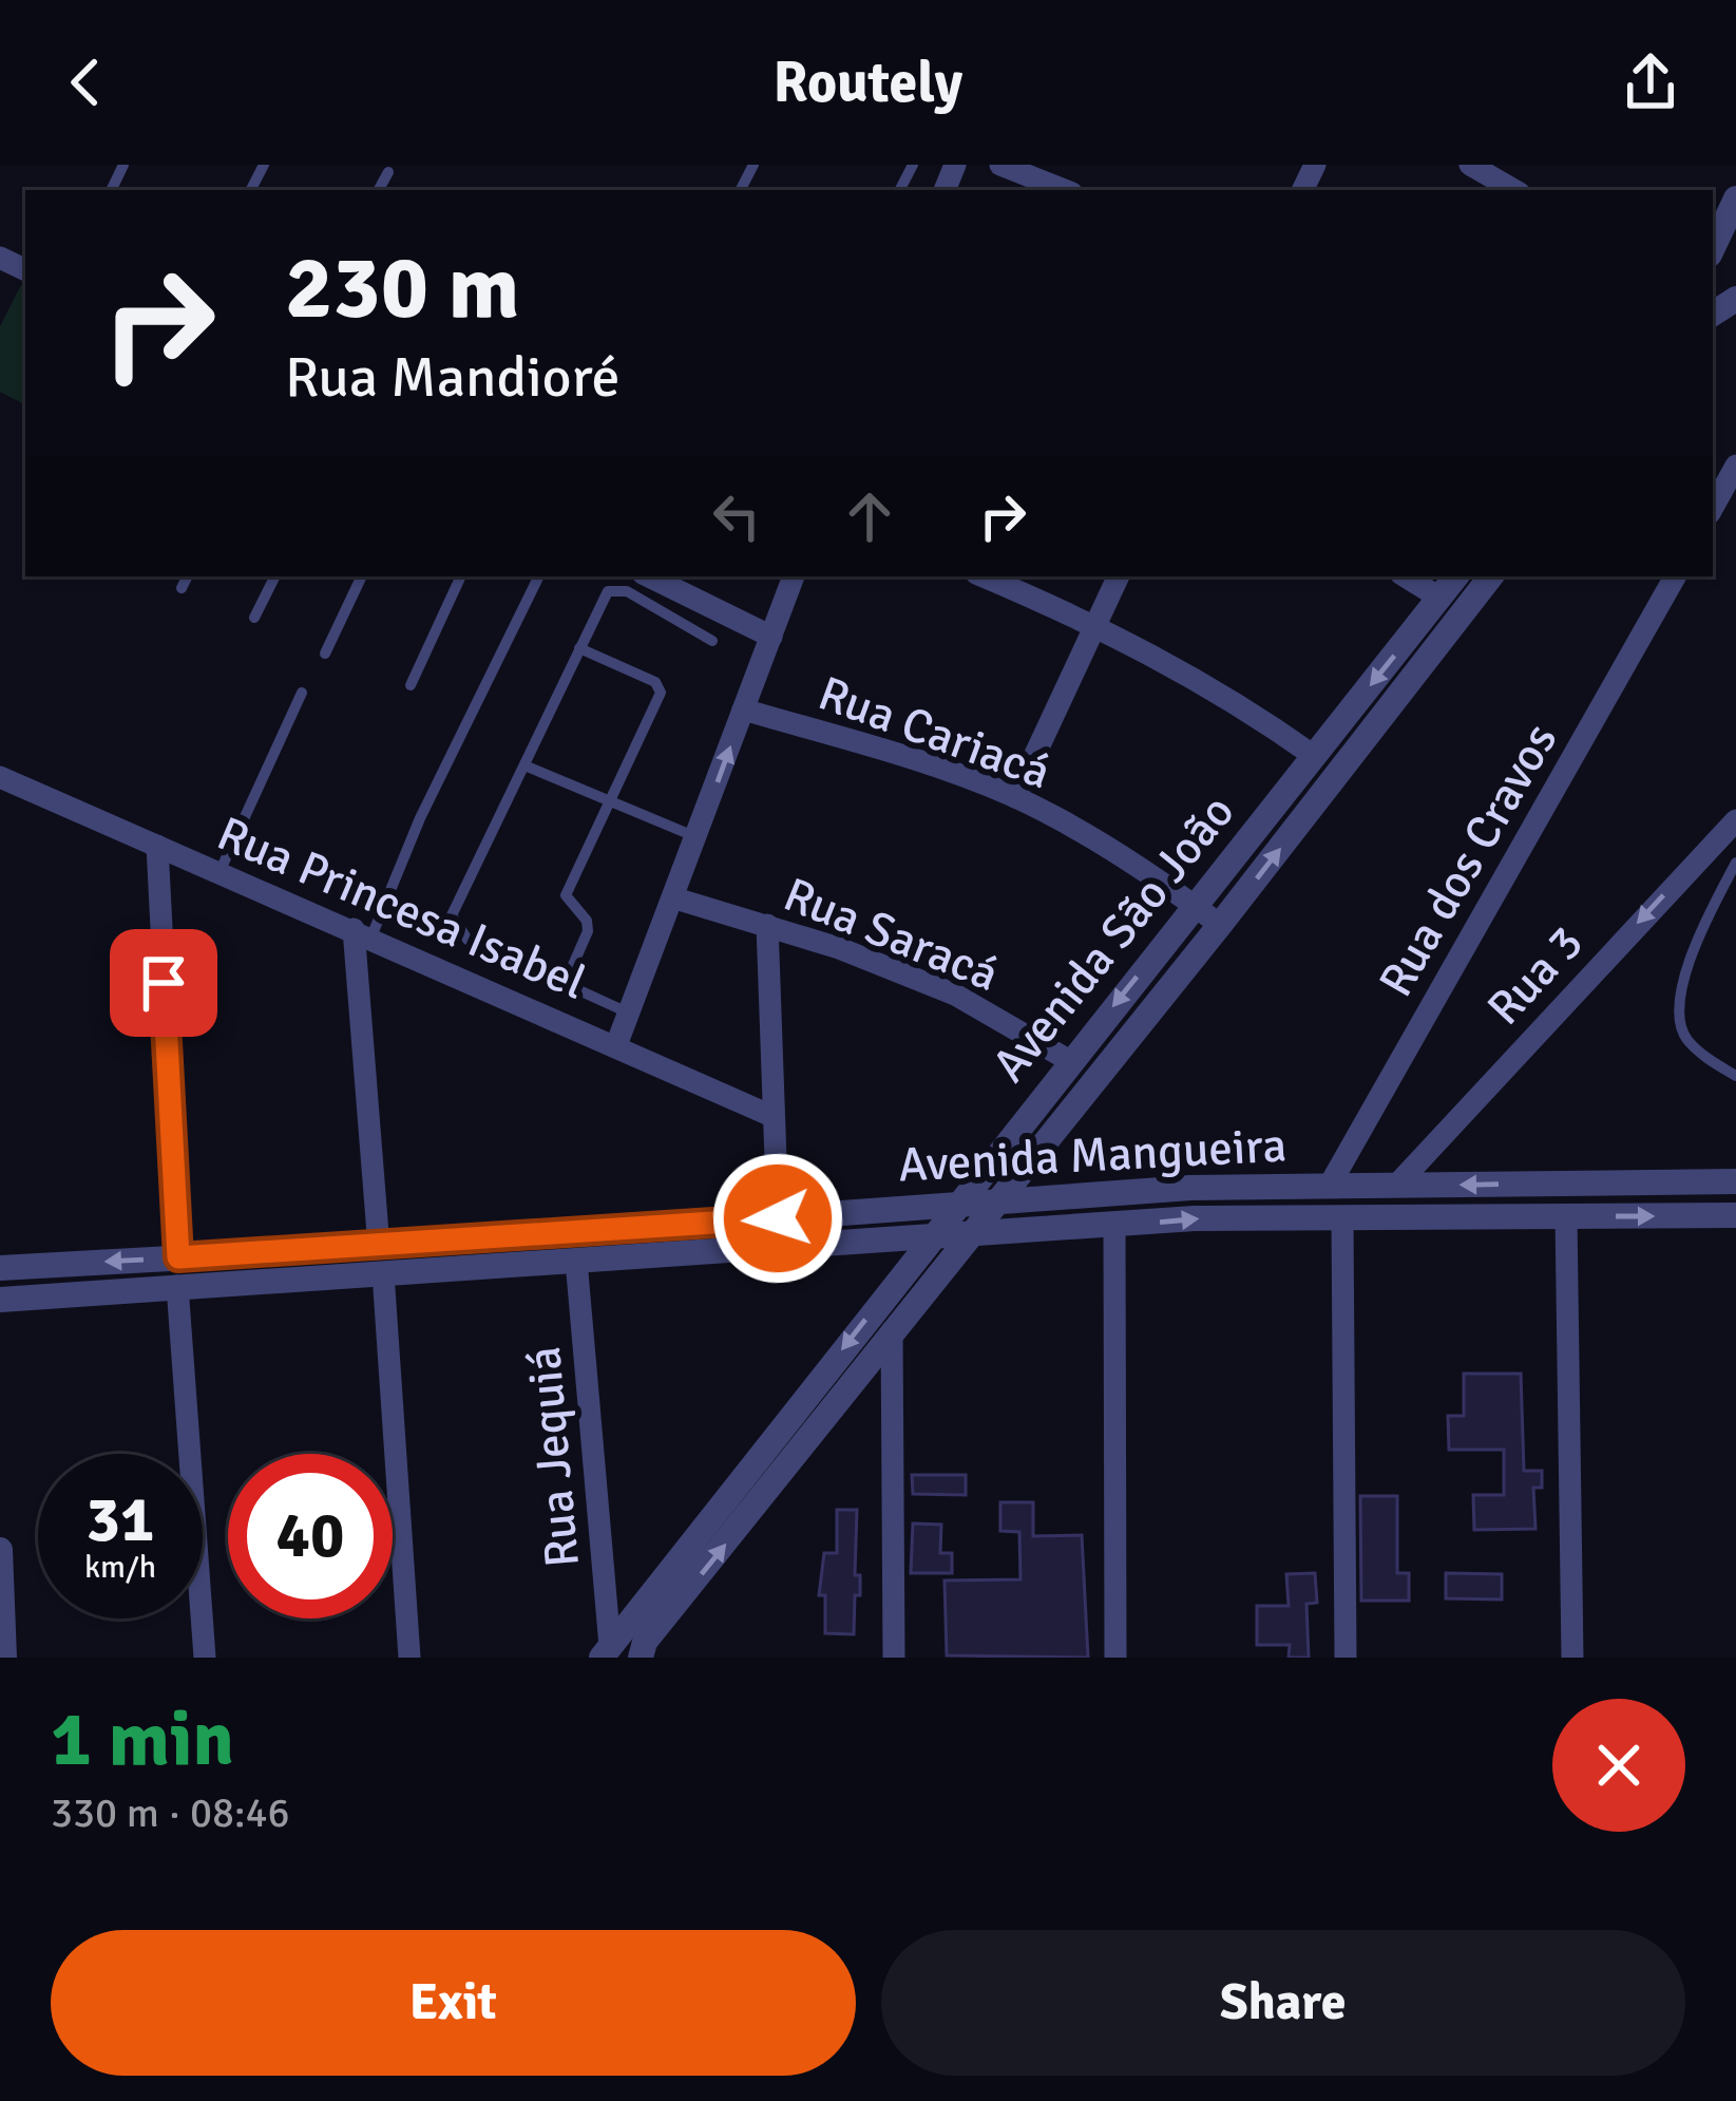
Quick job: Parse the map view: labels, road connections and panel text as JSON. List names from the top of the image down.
{
  "streets": {
    "street": [
      "Rua Cariacá",
      "Rua dos Cravos",
      "Rua Princesa Isabel",
      "Rua Saracá",
      "Avenida São João",
      "Rua 3",
      "Avenida Mangueira",
      "Rua Jequiá"
    ]
  },
  "crossings": [
    ["Rua Cariacá", "Avenida São João"],
    ["Rua dos Cravos", "Avenida Mangueira"],
    ["Rua Saracá", "Avenida São João"],
    ["Avenida São João", "Avenida Mangueira"],
    ["Avenida São João", "Rua Jequiá"],
    ["Rua 3", "Avenida Mangueira"],
    ["Avenida Mangueira", "Rua Jequiá"]
  ],
  "one_way": ["Rua 3"],
  "page": {
    "header": "Routely",
    "turn": ["230 m", "Rua Mandioré"],
    "speed": "31 km/h",
    "limit": "40",
    "heading": ["1 min", "330 m · 08:46"],
    "buttons": ["Exit", "Share"]
  }
}
